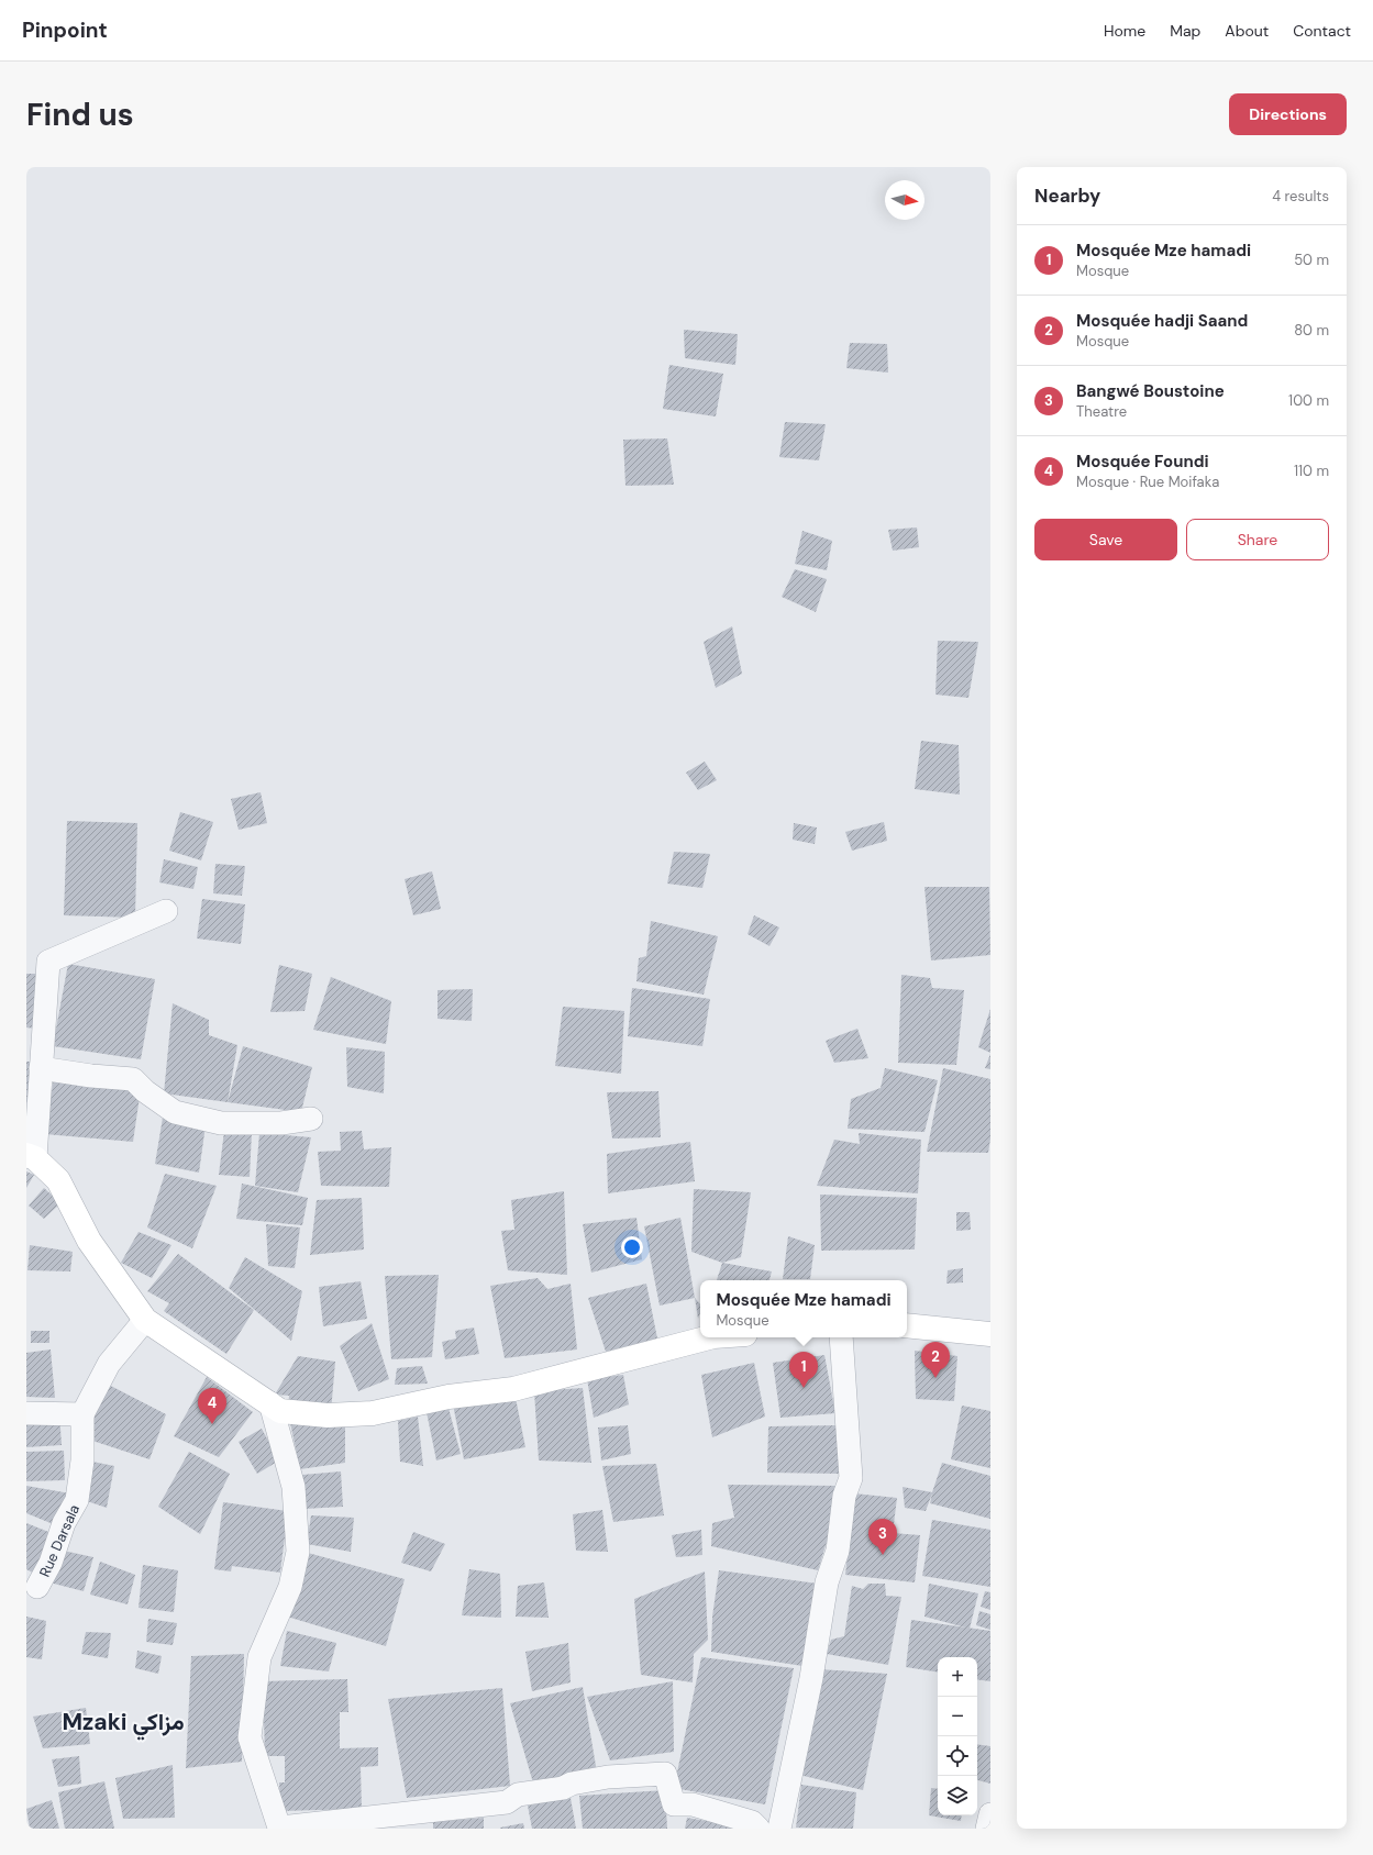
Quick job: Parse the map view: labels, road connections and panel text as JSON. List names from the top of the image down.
{
  "streets": {
    "street": ["Rue Darsala"]
  },
  "districts": ["Mzaki مزاكي"],
  "north": "right",
  "page": {
    "header": "Pinpoint",
    "nav": [
      "Home",
      "Map",
      "About",
      "Contact"
    ],
    "buttons": [
      "Directions",
      ["Save", "Share"]
    ],
    "title": "Find us",
    "heading": ["Nearby", "4 results"],
    "list": [
      {
        "mark": "1",
        "name": "Mosquée Mze hamadi",
        "note": "Mosque",
        "value": "50 m"
      },
      {
        "mark": "2",
        "name": "Mosquée hadji Saand",
        "note": "Mosque",
        "value": "80 m"
      },
      {
        "mark": "3",
        "name": "Bangwé Boustoine",
        "note": "Theatre",
        "value": "100 m"
      },
      {
        "mark": "4",
        "name": "Mosquée Foundi",
        "note": "Mosque · Rue Moifaka",
        "value": "110 m"
      }
    ],
    "popup": ["Mosquée Mze hamadi", "Mosque"],
    "pins": [
      "2",
      "1",
      "4",
      "3"
    ],
    "map_buttons": ["+", "−"]
  }
}
